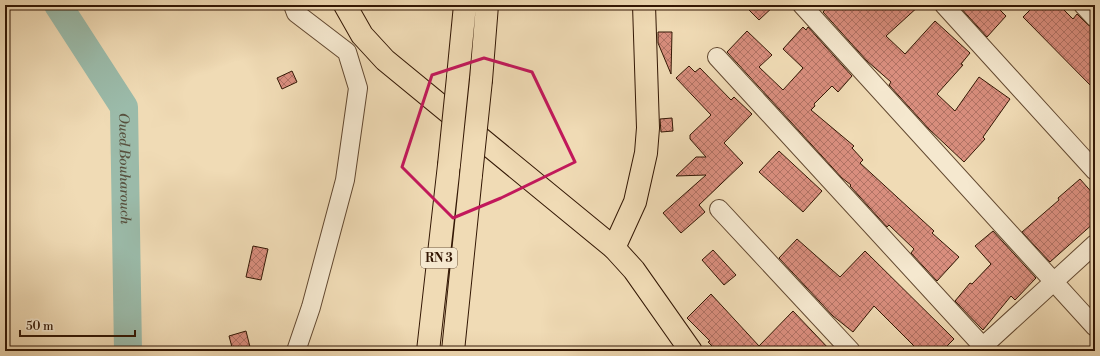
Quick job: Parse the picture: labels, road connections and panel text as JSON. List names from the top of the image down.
{
  "streets": {
    "main road": ["RN 3"]
  },
  "water": ["Oued Bouharouch"],
  "scale_bar": "50 m"
}
